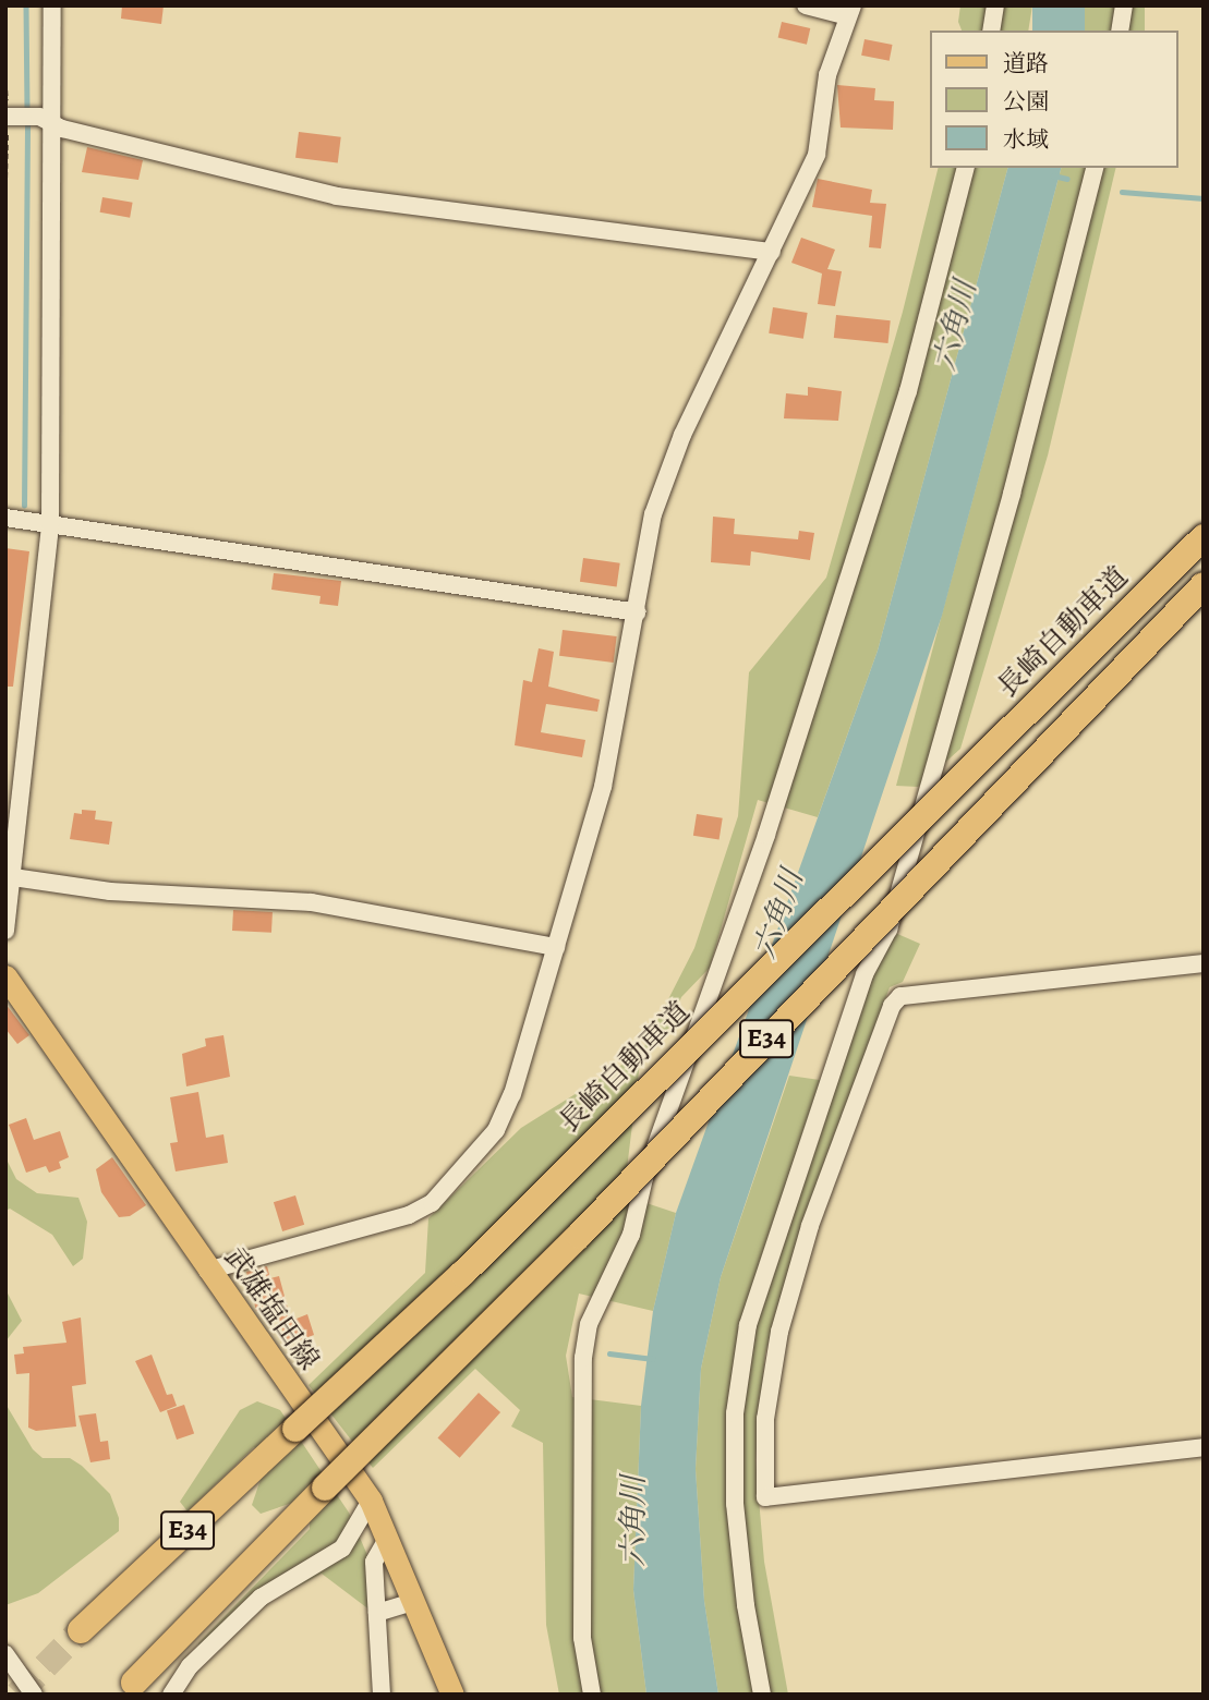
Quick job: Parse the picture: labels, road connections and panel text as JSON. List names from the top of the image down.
{
  "streets": {
    "highway": ["長崎自動車道", "E34"],
    "main road": ["武雄塩田線"]
  },
  "water": ["六角川"],
  "legend": ["道路", "公園", "水域"]
}
